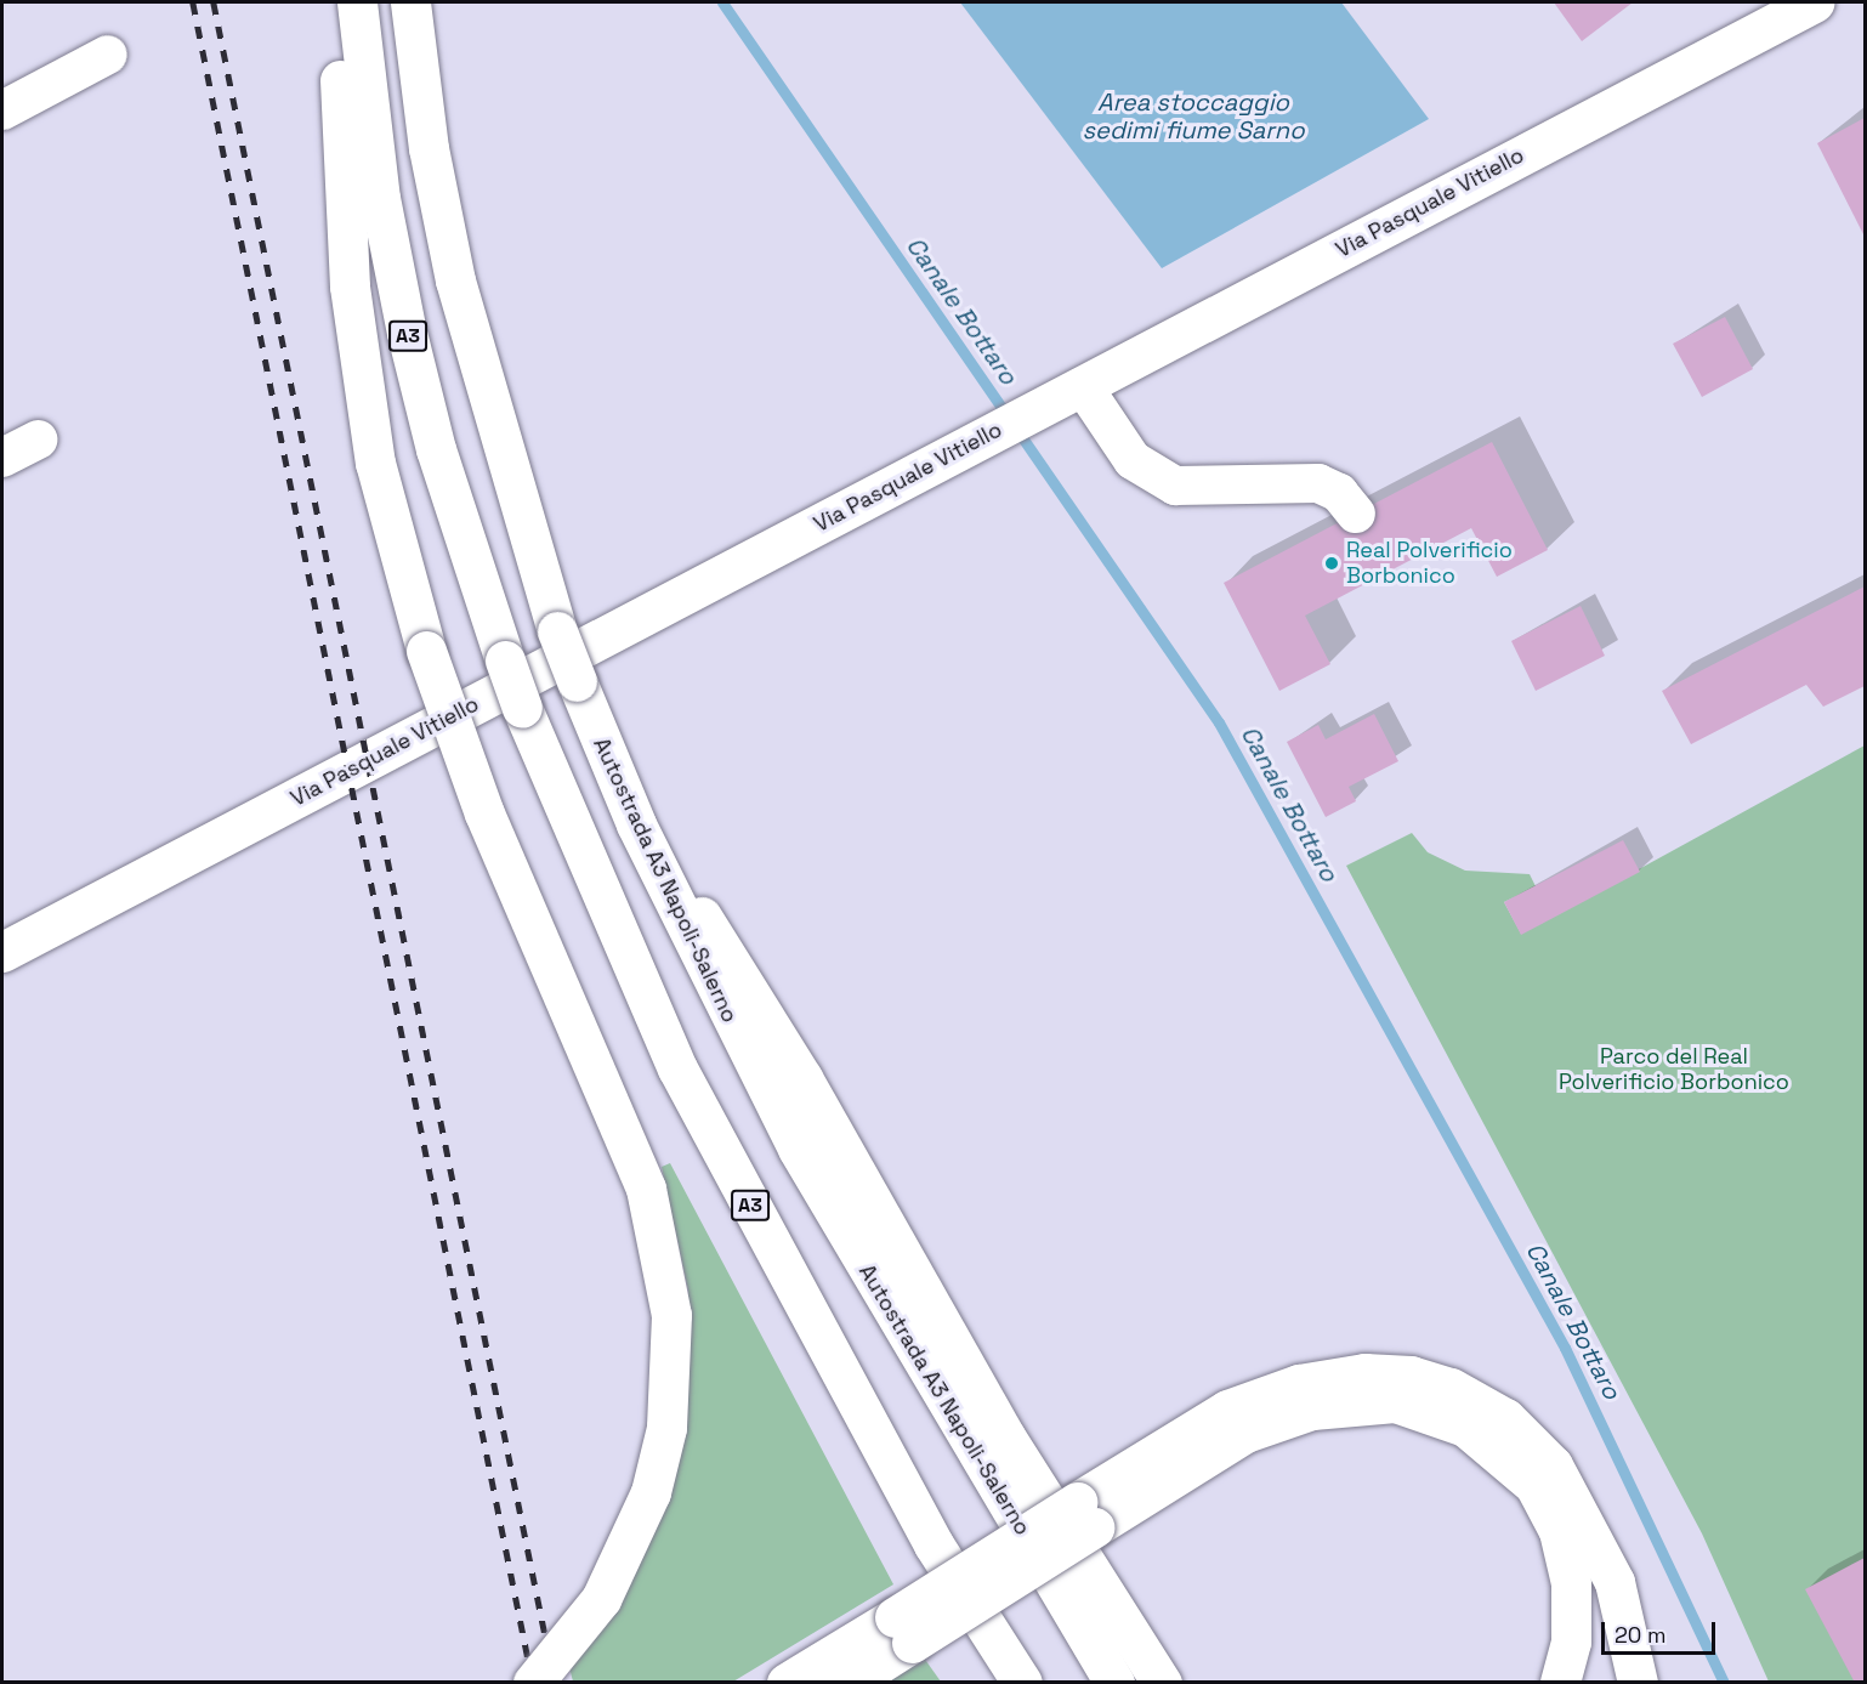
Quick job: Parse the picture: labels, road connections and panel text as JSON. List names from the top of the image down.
{
  "streets": {
    "main road": ["Via Pasquale Vitiello", "A3", "Autostrada A3 Napoli-Salerno"]
  },
  "water": ["Area stoccaggio sedimi fiume Sarno", "Canale Bottaro"],
  "parks": ["Parco del Real Polverificio Borbonico"],
  "places": ["Real Polverificio Borbonico"],
  "scale_bar": "20 m"
}
